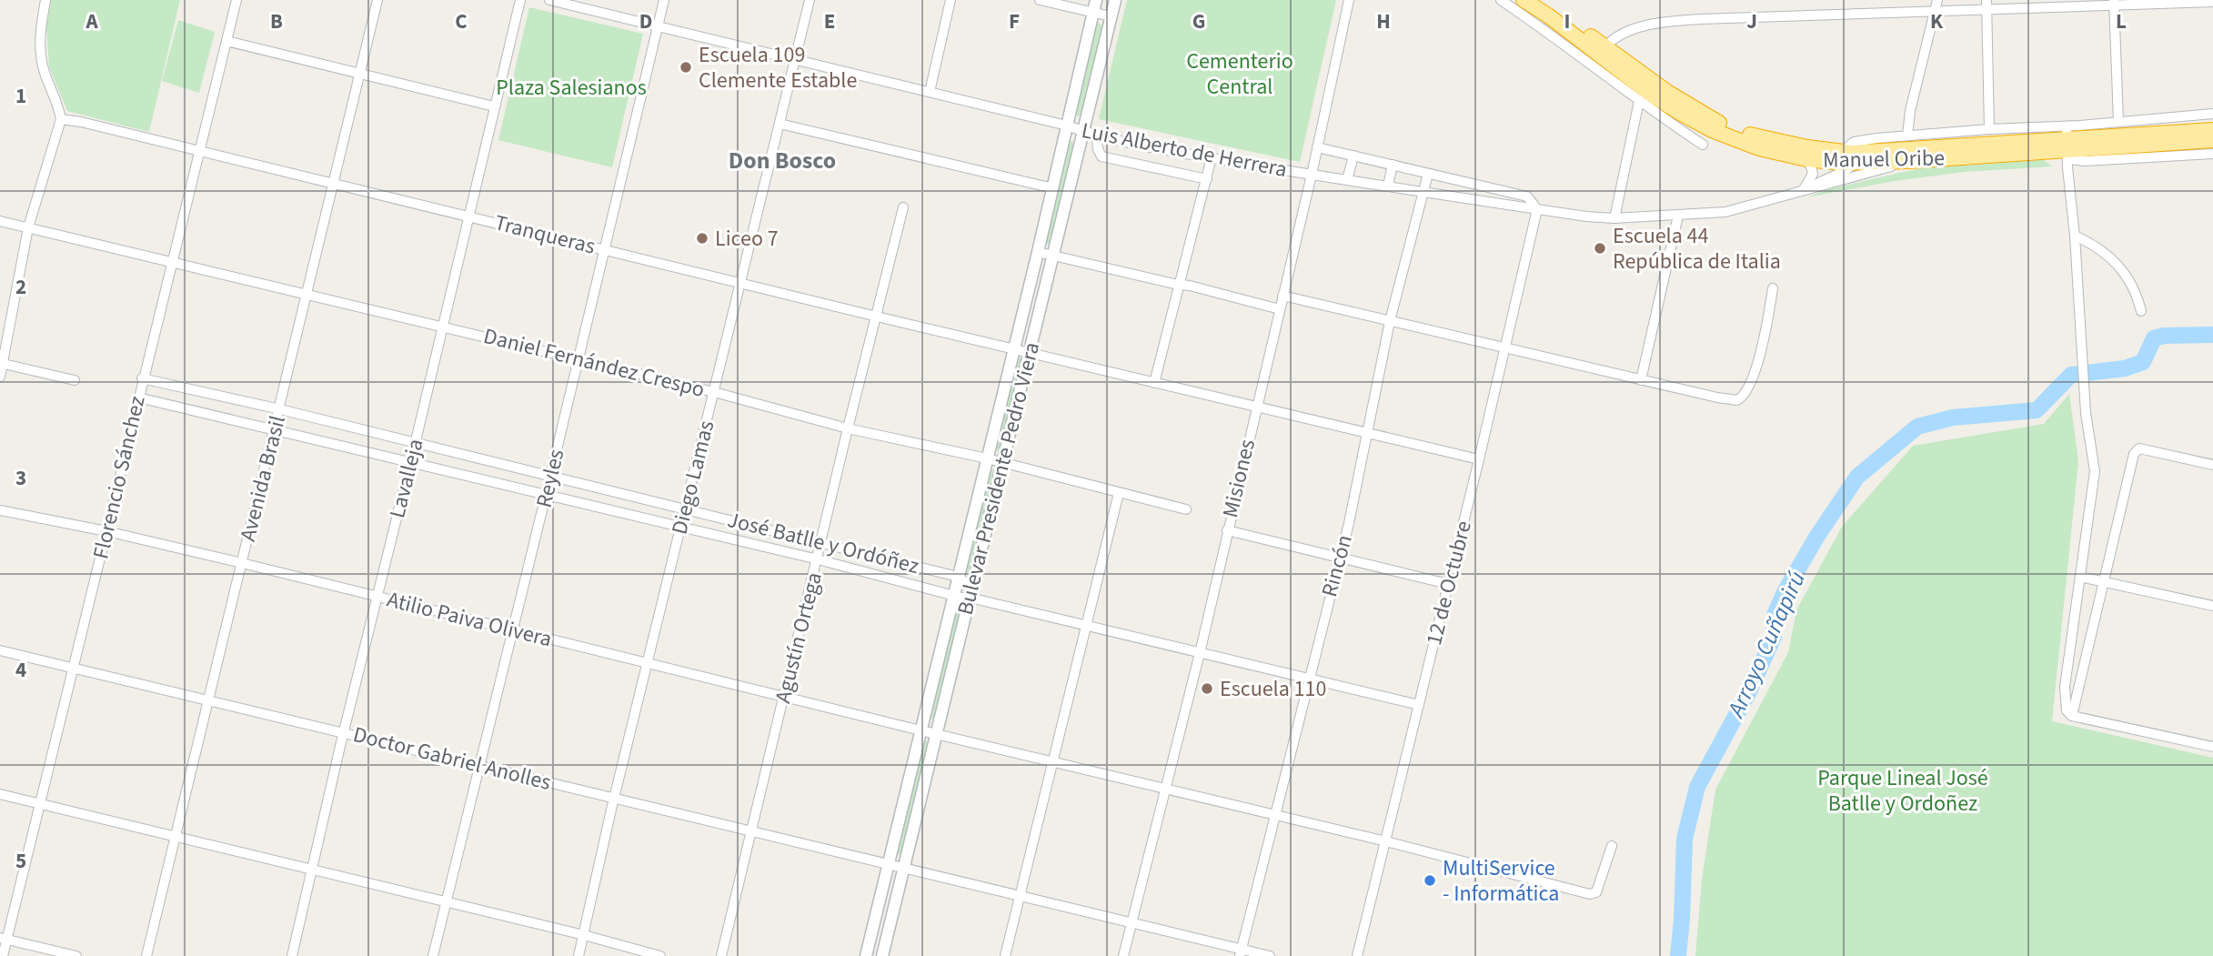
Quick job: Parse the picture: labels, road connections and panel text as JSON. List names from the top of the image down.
{
  "streets": {
    "highway": ["Manuel Oribe"],
    "street": [
      "Luis Alberto de Herrera",
      "Tranqueras",
      "Daniel Fernández Crespo",
      "Florencio Sánchez",
      "Diego Lamas",
      "Avenida Brasil",
      "Lavalleja",
      "Reyles",
      "Bulevar Presidente Pedro Viera",
      "Misiones",
      "José Batlle y Ordóñez",
      "Rincón",
      "12 de Octubre",
      "Atilio Paiva Olivera",
      "Agustín Ortega",
      "Doctor Gabriel Anolles"
    ]
  },
  "crossings": [
    ["Luis Alberto de Herrera", "Manuel Oribe"],
    ["Luis Alberto de Herrera", "Diego Lamas"],
    ["Luis Alberto de Herrera", "Reyles"],
    ["Luis Alberto de Herrera", "Bulevar Presidente Pedro Viera"],
    ["Luis Alberto de Herrera", "Misiones"],
    ["Luis Alberto de Herrera", "Rincón"],
    ["Luis Alberto de Herrera", "12 de Octubre"],
    ["Tranqueras", "Florencio Sánchez"],
    ["Tranqueras", "Diego Lamas"],
    ["Tranqueras", "Avenida Brasil"],
    ["Tranqueras", "Lavalleja"],
    ["Tranqueras", "Reyles"],
    ["Tranqueras", "Bulevar Presidente Pedro Viera"],
    ["Tranqueras", "Misiones"],
    ["Tranqueras", "Rincón"],
    ["Tranqueras", "12 de Octubre"],
    ["Tranqueras", "Agustín Ortega"],
    ["Daniel Fernández Crespo", "Florencio Sánchez"],
    ["Daniel Fernández Crespo", "Diego Lamas"],
    ["Daniel Fernández Crespo", "Avenida Brasil"],
    ["Daniel Fernández Crespo", "Lavalleja"],
    ["Daniel Fernández Crespo", "Reyles"],
    ["Daniel Fernández Crespo", "Bulevar Presidente Pedro Viera"],
    ["Daniel Fernández Crespo", "Agustín Ortega"],
    ["Florencio Sánchez", "José Batlle y Ordóñez"],
    ["Florencio Sánchez", "Atilio Paiva Olivera"],
    ["Florencio Sánchez", "Doctor Gabriel Anolles"],
    ["Diego Lamas", "José Batlle y Ordóñez"],
    ["Diego Lamas", "Atilio Paiva Olivera"],
    ["Diego Lamas", "Doctor Gabriel Anolles"],
    ["Avenida Brasil", "José Batlle y Ordóñez"],
    ["Avenida Brasil", "Atilio Paiva Olivera"],
    ["Avenida Brasil", "Doctor Gabriel Anolles"],
    ["Lavalleja", "José Batlle y Ordóñez"],
    ["Lavalleja", "Atilio Paiva Olivera"],
    ["Lavalleja", "Doctor Gabriel Anolles"],
    ["Reyles", "José Batlle y Ordóñez"],
    ["Reyles", "Atilio Paiva Olivera"],
    ["Reyles", "Doctor Gabriel Anolles"],
    ["Bulevar Presidente Pedro Viera", "José Batlle y Ordóñez"],
    ["Bulevar Presidente Pedro Viera", "Atilio Paiva Olivera"],
    ["Bulevar Presidente Pedro Viera", "Doctor Gabriel Anolles"],
    ["Misiones", "José Batlle y Ordóñez"],
    ["Misiones", "Atilio Paiva Olivera"],
    ["Misiones", "Doctor Gabriel Anolles"],
    ["José Batlle y Ordóñez", "Rincón"],
    ["José Batlle y Ordóñez", "12 de Octubre"],
    ["José Batlle y Ordóñez", "Agustín Ortega"],
    ["Rincón", "Atilio Paiva Olivera"],
    ["Rincón", "Doctor Gabriel Anolles"],
    ["12 de Octubre", "Atilio Paiva Olivera"],
    ["Atilio Paiva Olivera", "Agustín Ortega"],
    ["Agustín Ortega", "Doctor Gabriel Anolles"]
  ],
  "districts": ["Don Bosco"],
  "water": ["Arroyo Cuñapirú"],
  "parks": ["Cementerio Central", "Plaza Salesianos", "Parque Lineal José Batlle y Ordoñez"],
  "places": [
    "Escuela 109 Clemente Estable",
    "Liceo 7",
    "Escuela 44 República de Italia",
    "Escuela 110",
    "MultiService - Informática"
  ],
  "grid": {
    "columns": [
      "A",
      "B",
      "C",
      "D",
      "E",
      "F",
      "G",
      "H",
      "I",
      "J",
      "K",
      "L"
    ],
    "rows": [
      "1",
      "2",
      "3",
      "4",
      "5"
    ]
  }
}
